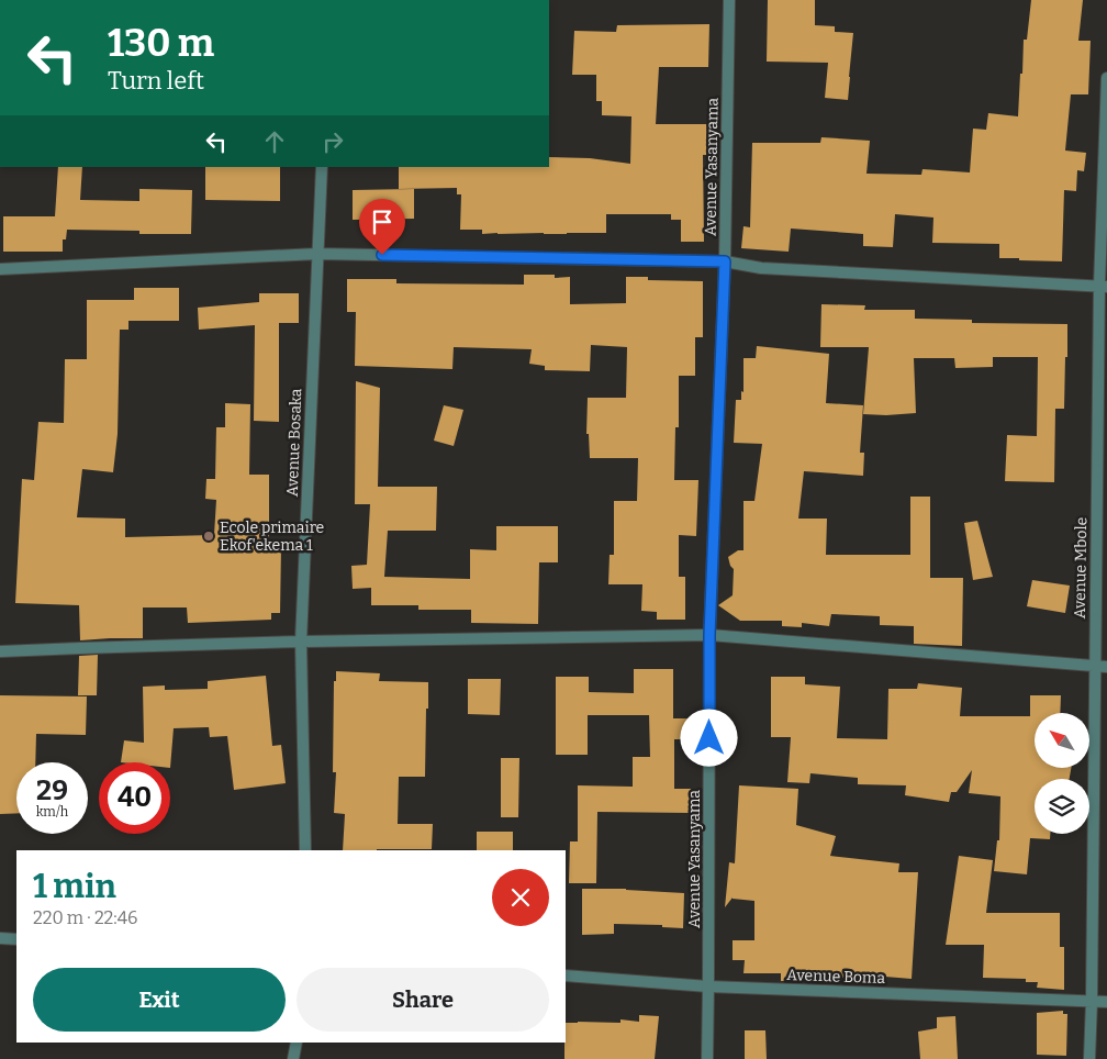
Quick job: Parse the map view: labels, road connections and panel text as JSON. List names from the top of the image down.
{
  "streets": {
    "street": [
      "Avenue Yasanyama",
      "Avenue Bosaka",
      "Avenue Mbole",
      "Avenue Boma"
    ]
  },
  "crossings": [
    ["Avenue Yasanyama", "Avenue Boma"],
    ["Avenue Mbole", "Avenue Boma"]
  ],
  "places": ["Ecole primaire Ekof'ekema 1"],
  "north": "top left",
  "page": {
    "turn": ["130 m", "Turn left"],
    "speed": "29 km/h",
    "limit": "40",
    "heading": ["1 min", "220 m · 22:46"],
    "buttons": ["Exit", "Share"]
  }
}
